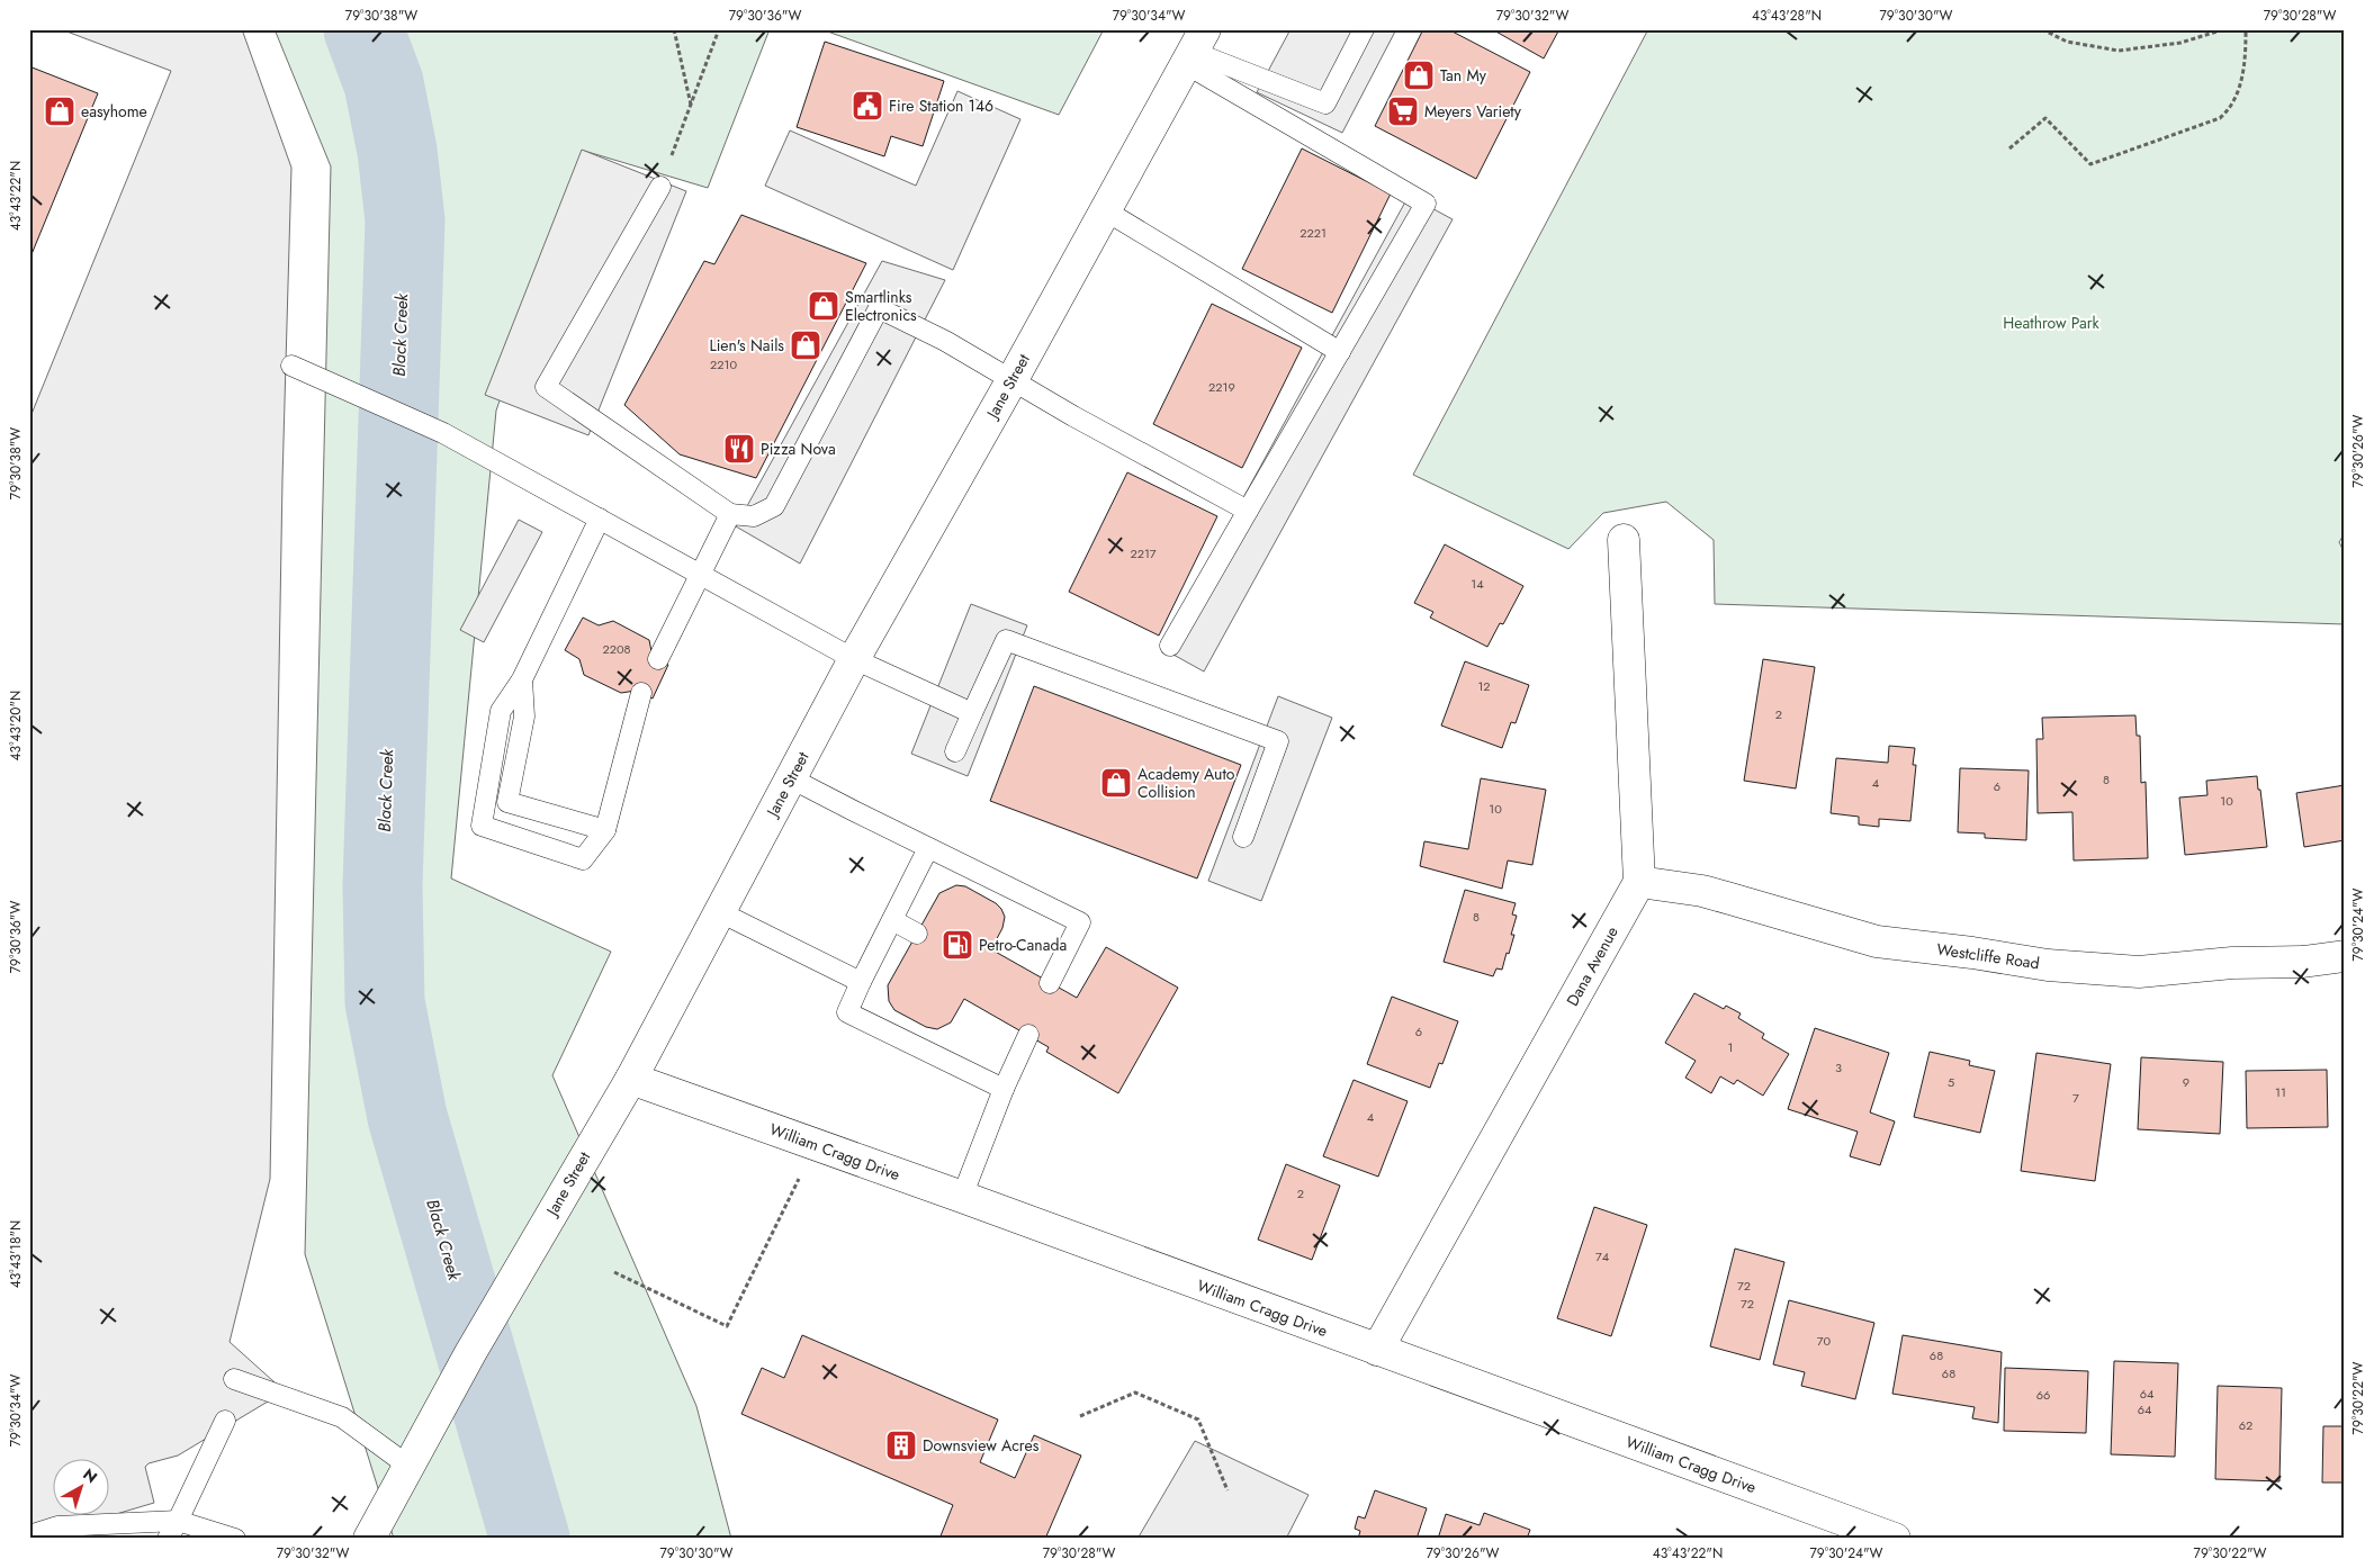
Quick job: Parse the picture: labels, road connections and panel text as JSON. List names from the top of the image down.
{
  "streets": {
    "street": [
      "Jane Street",
      "Westcliffe Road",
      "Dana Avenue",
      "William Cragg Drive"
    ]
  },
  "crossings": [
    ["Jane Street", "William Cragg Drive"],
    ["Westcliffe Road", "Dana Avenue"],
    ["Dana Avenue", "William Cragg Drive"]
  ],
  "water": ["Black Creek"],
  "parks": ["Heathrow Park"],
  "places": {
    "shop": [
      "Tan My",
      "easyhome",
      "Smartlinks Electronics",
      "Lien's Nails",
      "Academy Auto Collision"
    ],
    "public building": ["Fire Station 146"],
    "supermarket": ["Meyers Variety"],
    "restaurant": ["Pizza Nova"],
    "fuel station": ["Petro-Canada"],
    "building": ["Downsview Acres"]
  },
  "house_numbers": [
    "2221",
    "2210",
    "2219",
    "2217",
    "14",
    "2208",
    "12",
    "2",
    "8",
    "4",
    "6",
    "10",
    "10",
    "8",
    "6",
    "1",
    "3",
    "5",
    "9",
    "11",
    "7",
    "4",
    "2",
    "74",
    "72",
    "72",
    "70",
    "68",
    "68",
    "64",
    "66",
    "64",
    "62"
  ],
  "north": "top right",
  "coordinates": [
    "79°30'38\"W",
    "79°30'36\"W",
    "79°30'34\"W",
    "79°30'32\"W",
    "43°43'28\"N",
    "79°30'30\"W",
    "79°30'28\"W",
    "43°43'22\"N",
    "79°30'26\"W",
    "43°43'20\"N",
    "79°30'24\"W",
    "43°43'18\"N",
    "79°30'22\"W"
  ]
}
